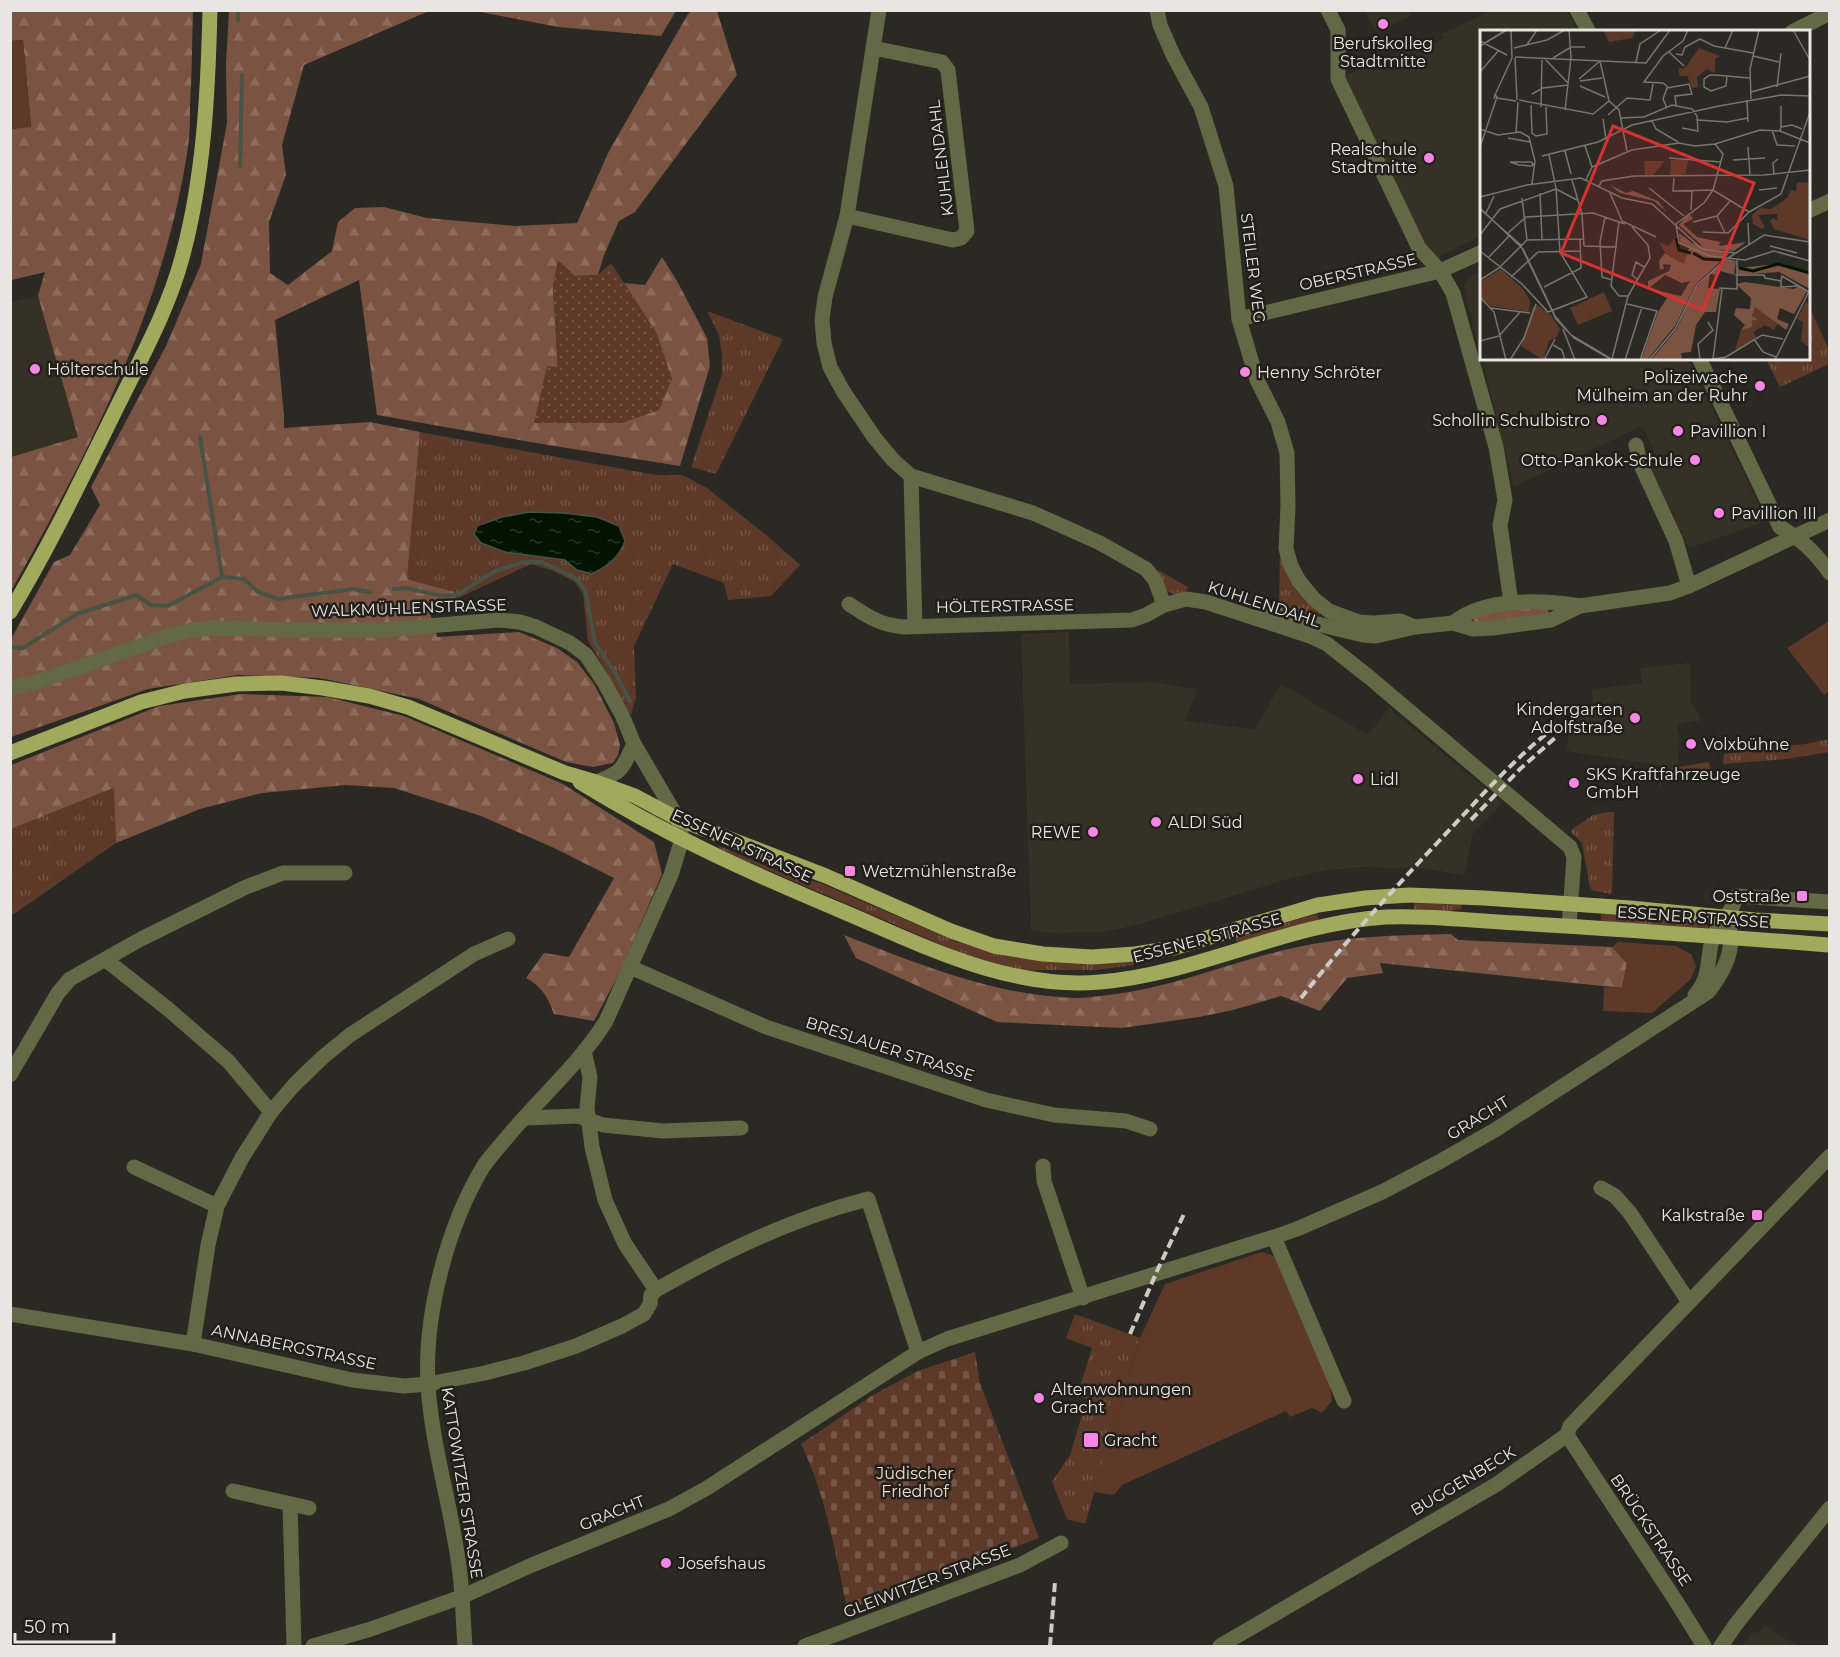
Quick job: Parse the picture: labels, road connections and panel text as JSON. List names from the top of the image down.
{
  "streets": {
    "main road": ["ESSENER STRASSE"],
    "street": [
      "KUHLENDAHL",
      "STEILER WEG",
      "OBERSTRASSE",
      "HÖLTERSTRASSE",
      "WALKMÜHLENSTRASSE",
      "BRESLAUER STRASSE",
      "GRACHT",
      "ANNABERGSTRASSE",
      "BUGGENBECK",
      "KATTOWITZER STRASSE",
      "BRÜCKSTRASSE",
      "GLEIWITZER STRASSE"
    ]
  },
  "crossings": [
    ["KUHLENDAHL", "HÖLTERSTRASSE"],
    ["KUHLENDAHL", "ESSENER STRASSE"],
    ["STEILER WEG", "OBERSTRASSE"],
    ["WALKMÜHLENSTRASSE", "ESSENER STRASSE"],
    ["WALKMÜHLENSTRASSE", "KATTOWITZER STRASSE"],
    ["ESSENER STRASSE", "GRACHT"],
    ["ESSENER STRASSE", "KATTOWITZER STRASSE"],
    ["BRESLAUER STRASSE", "KATTOWITZER STRASSE"],
    ["GRACHT", "KATTOWITZER STRASSE"],
    ["ANNABERGSTRASSE", "KATTOWITZER STRASSE"],
    ["BUGGENBECK", "BRÜCKSTRASSE"]
  ],
  "parks": ["Jüdischer Friedhof"],
  "places": {
    "other": [
      "Berufskolleg Stadtmitte",
      "Realschule Stadtmitte",
      "Hölterschule",
      "Henny Schröter",
      "Polizeiwache Mülheim an der Ruhr",
      "Schollin Schulbistro",
      "Pavillion I",
      "Otto-Pankok-Schule",
      "Pavillion III",
      "Kindergarten Adolfstraße",
      "Volxbühne",
      "Lidl",
      "SKS Kraftfahrzeuge GmbH",
      "ALDI Süd",
      "REWE",
      "Altenwohnungen Gracht",
      "Josefshaus"
    ],
    "transit": [
      "Wetzmühlenstraße",
      "Oststraße",
      "Kalkstraße",
      "Gracht"
    ]
  },
  "scale_bar": "50 m"
}
